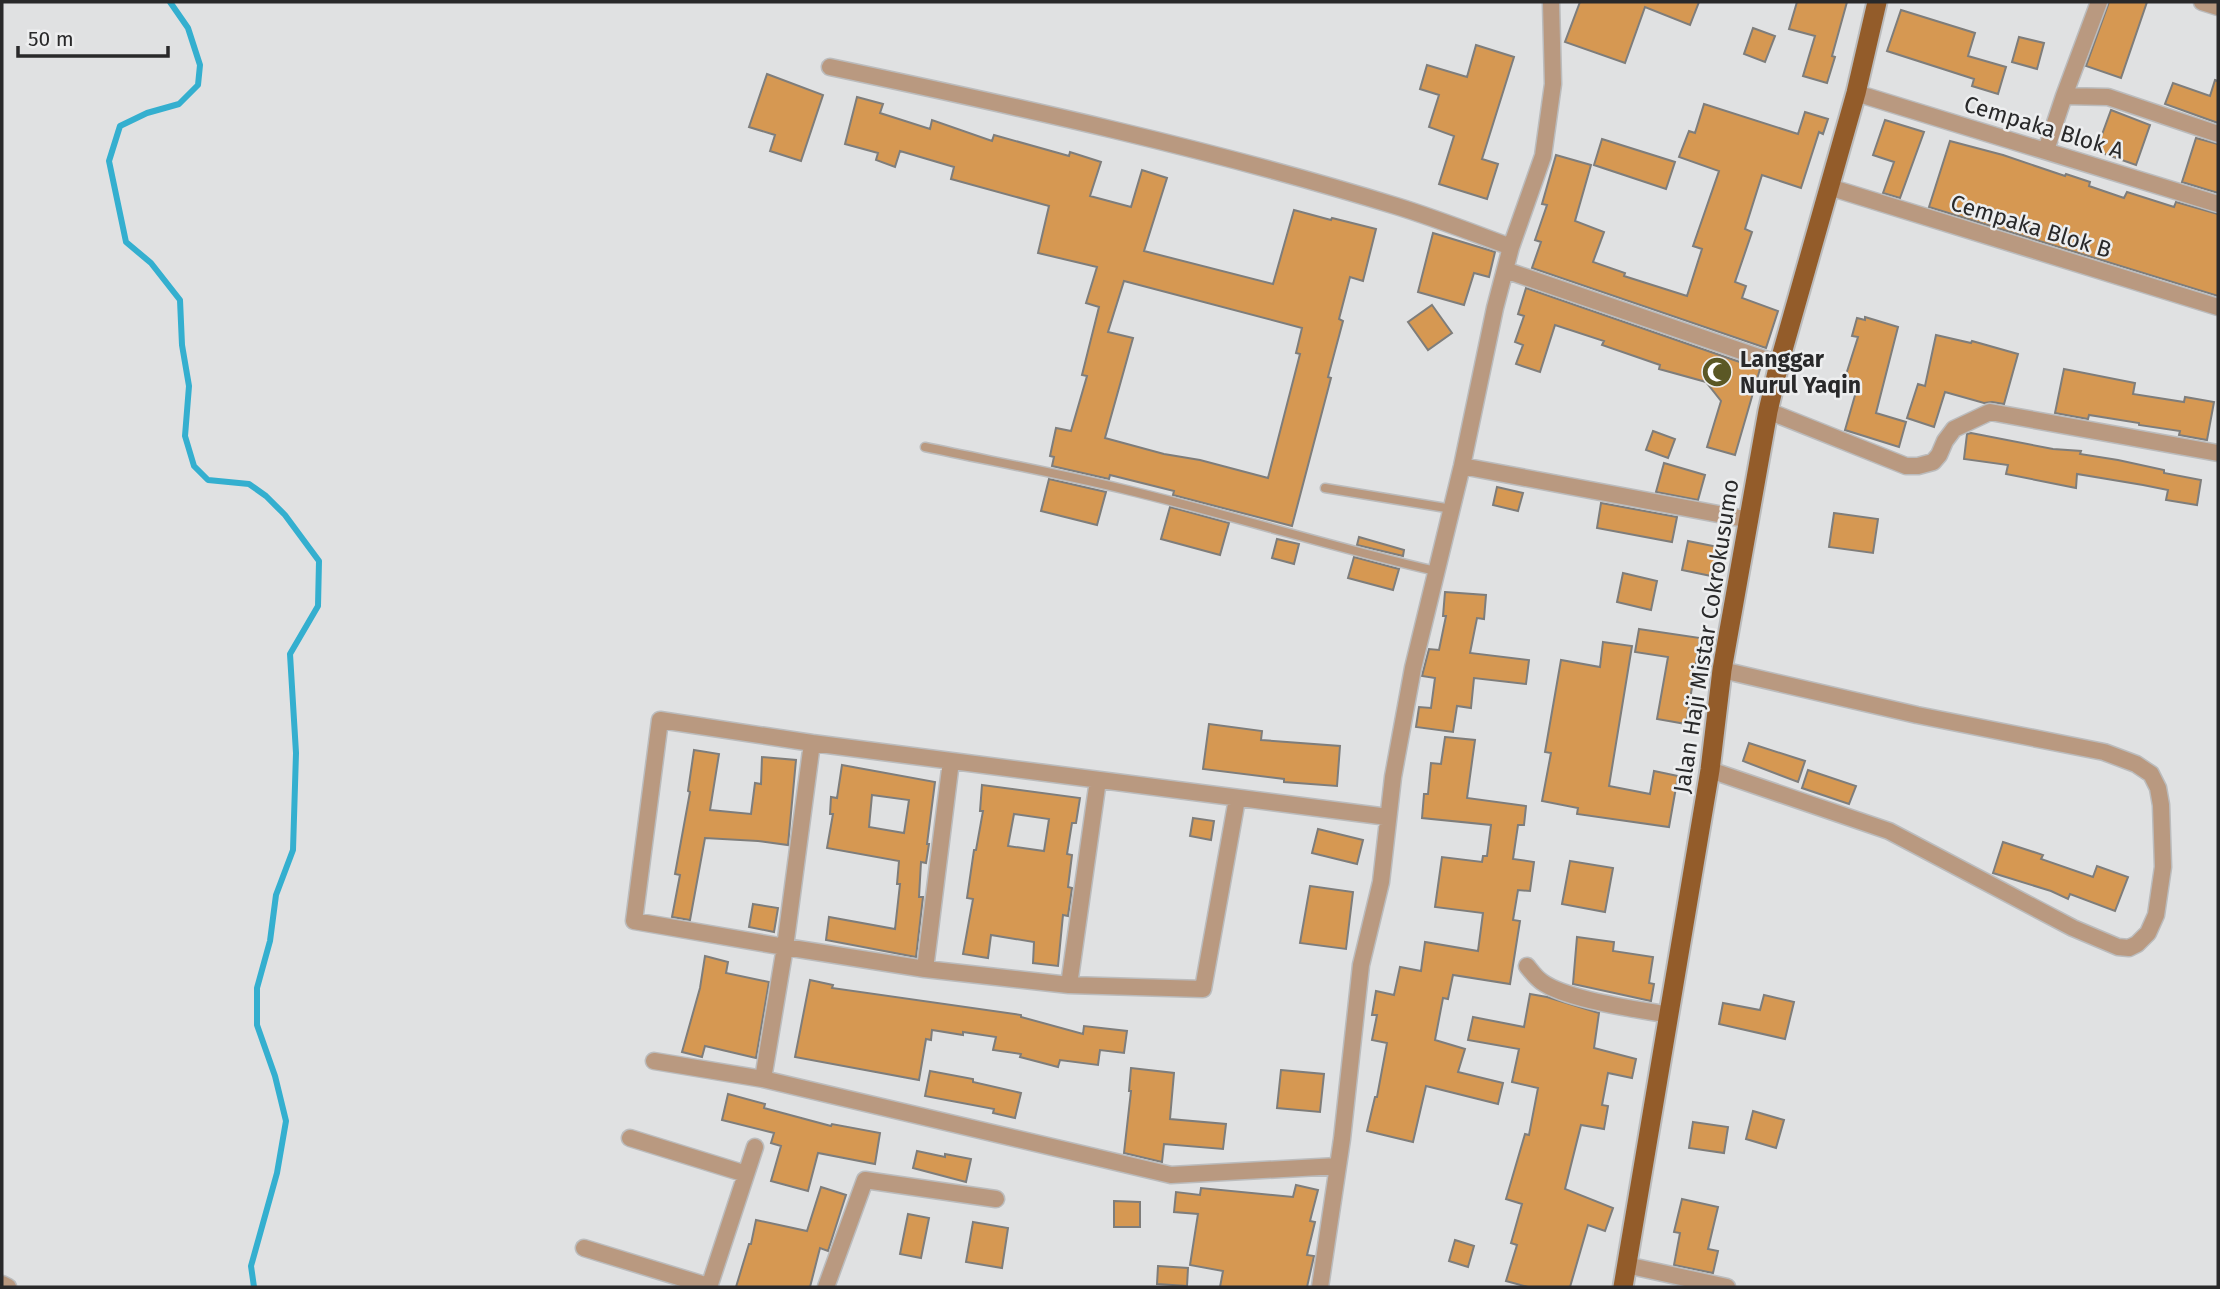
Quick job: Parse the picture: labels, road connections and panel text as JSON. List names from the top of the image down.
{
  "streets": {
    "main road": ["Jalan Haji Mistar Cokrokusumo"],
    "street": ["Cempaka Blok A", "Cempaka Blok B"]
  },
  "crossings": [
    ["Cempaka Blok A", "Jalan Haji Mistar Cokrokusumo"],
    ["Cempaka Blok B", "Jalan Haji Mistar Cokrokusumo"]
  ],
  "places": {
    "mosque": ["Langgar Nurul Yaqin"]
  },
  "scale_bar": "50 m"
}
